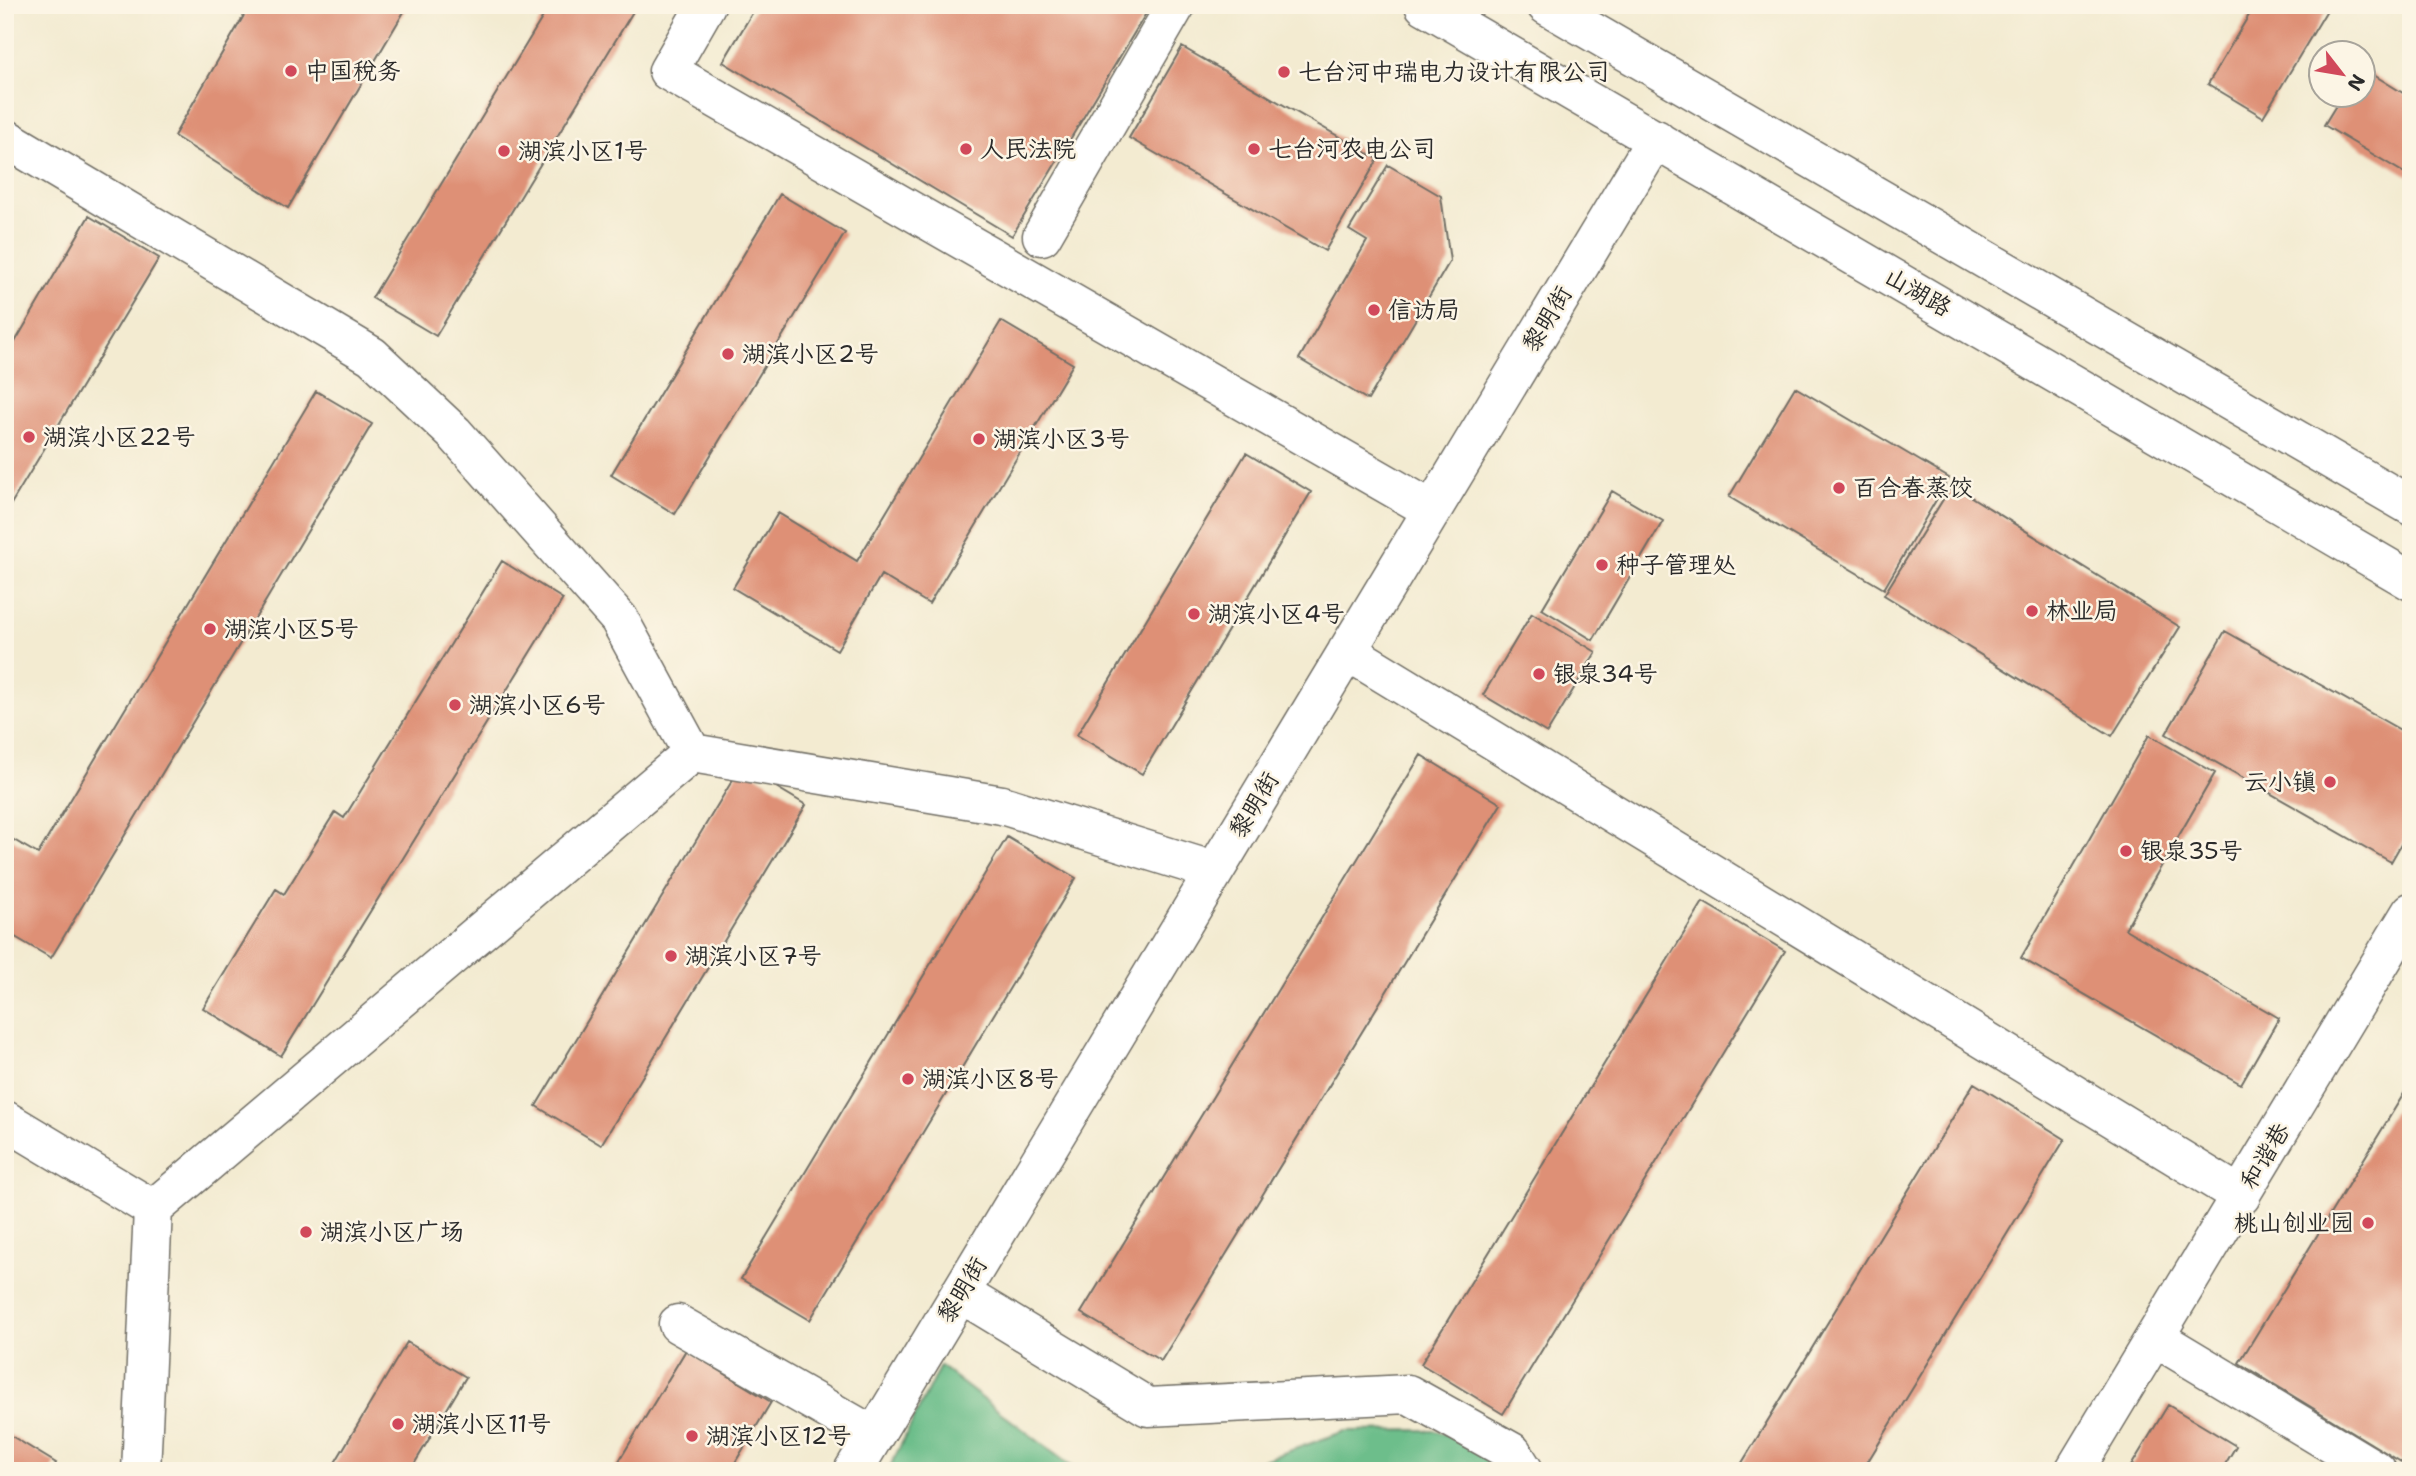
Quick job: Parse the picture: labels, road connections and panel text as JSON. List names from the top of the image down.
{
  "streets": {
    "street": ["山湖路", "黎明街", "和谐巷"]
  },
  "crossings": [
    ["山湖路", "黎明街"]
  ],
  "places": [
    "中国税务",
    "七台河中瑞电力设计有限公司",
    "人民法院",
    "七台河农电公司",
    "湖滨小区1号",
    "信访局",
    "湖滨小区2号",
    "湖滨小区22号",
    "湖滨小区3号",
    "百合春蒸饺",
    "种子管理处",
    "林业局",
    "湖滨小区4号",
    "湖滨小区5号",
    "银泉34号",
    "湖滨小区6号",
    "云小镇",
    "银泉35号",
    "湖滨小区7号",
    "湖滨小区8号",
    "桃山创业园",
    "湖滨小区广场",
    "湖滨小区11号",
    "湖滨小区12号"
  ],
  "north": "bottom right"
}
